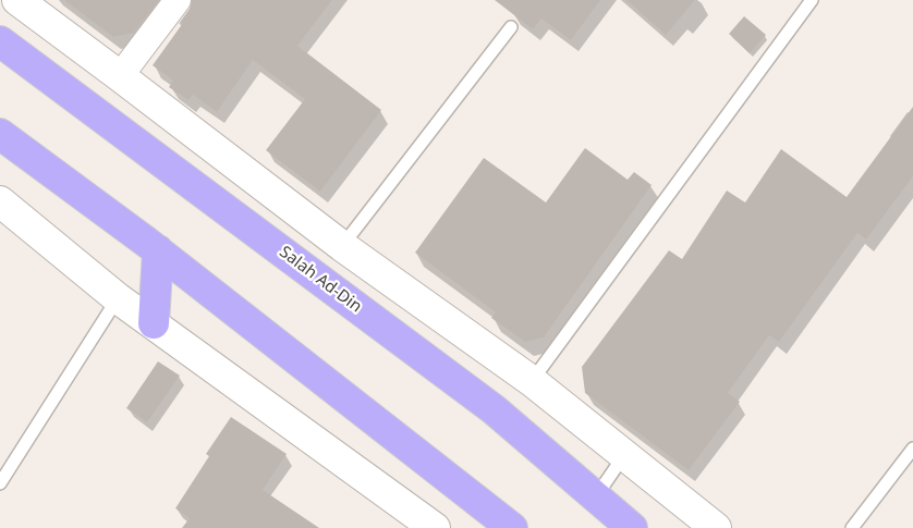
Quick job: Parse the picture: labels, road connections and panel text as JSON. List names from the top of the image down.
{
  "streets": {
    "highway": ["Salah Ad-Din"]
  }
}
